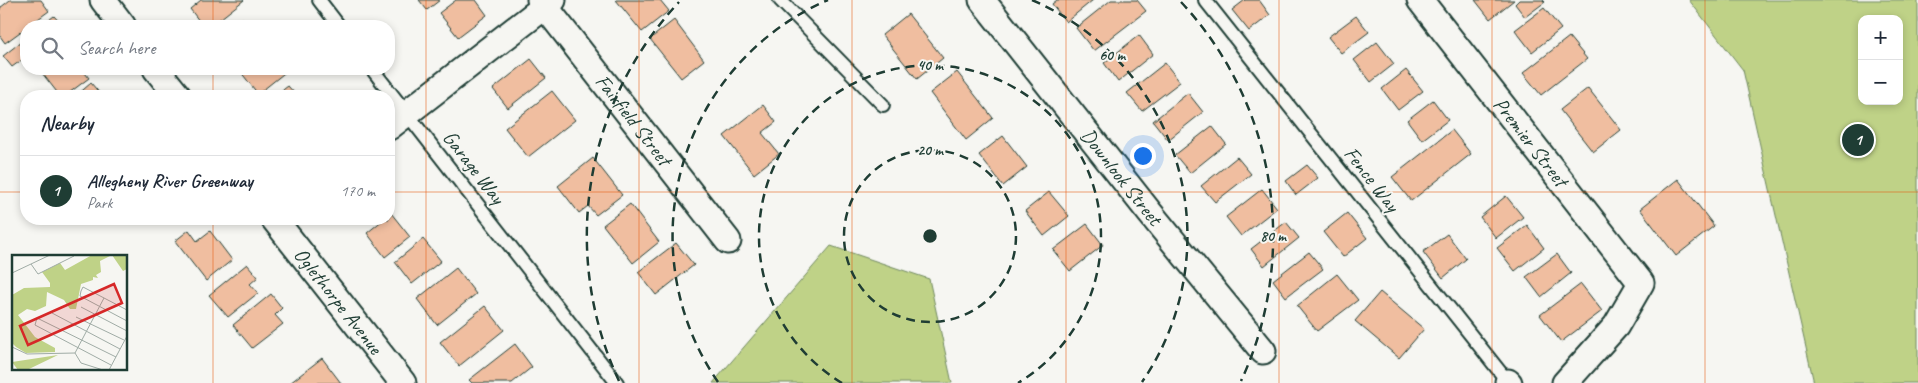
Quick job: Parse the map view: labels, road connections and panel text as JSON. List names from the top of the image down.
{
  "streets": {
    "street": [
      "Fairfield Street",
      "Premier Street",
      "Downlook Street",
      "Oglethorpe Avenue"
    ],
    "lane": ["Garage Way", "Fence Way"]
  },
  "page": {
    "map_buttons": ["+", "−"],
    "search": "Search here",
    "heading": "Nearby",
    "pins": "1",
    "list": [
      {
        "mark": "1",
        "name": "Allegheny River Greenway",
        "note": "Park",
        "value": "170 m"
      }
    ]
  },
  "rings": [
    "60 m",
    "40 m",
    "20 m",
    "80 m"
  ]
}
